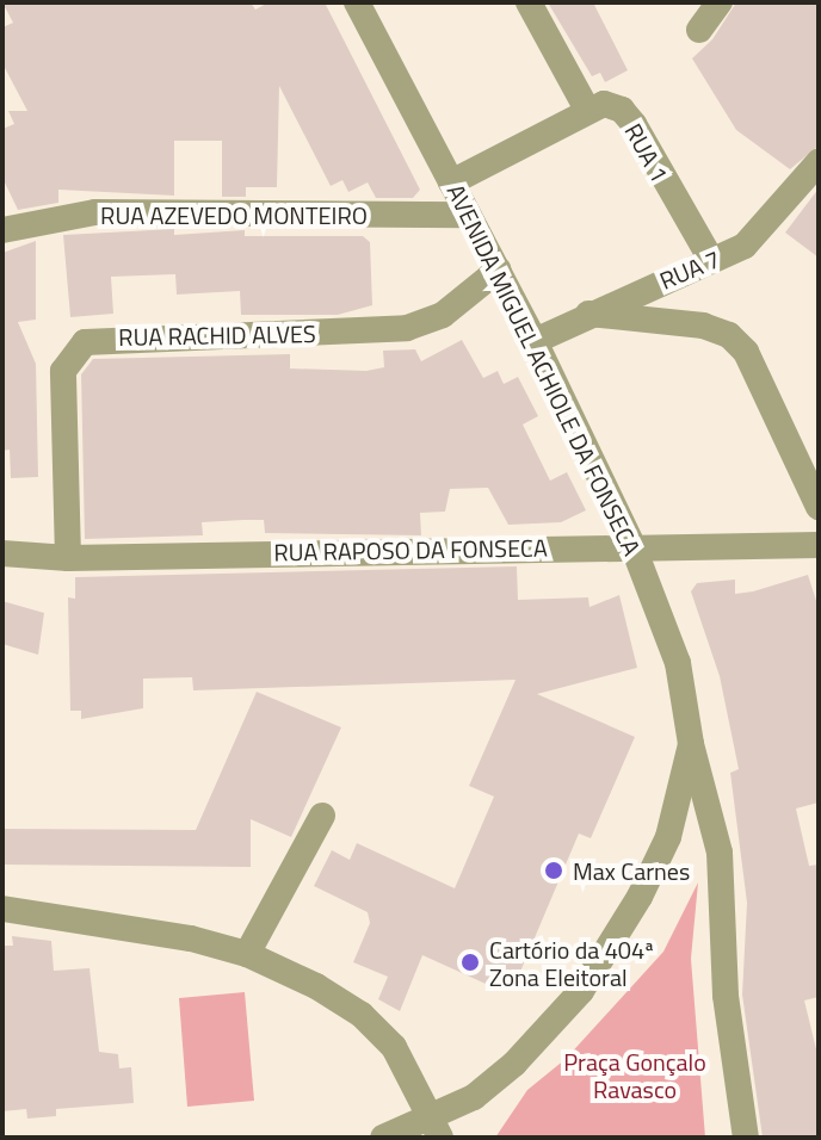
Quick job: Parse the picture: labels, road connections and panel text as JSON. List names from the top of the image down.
{
  "streets": {
    "street": [
      "RUA 1",
      "RUA AZEVEDO MONTEIRO",
      "RUA 7",
      "RUA RACHID ALVES",
      "AVENIDA MIGUEL ACHIOLE DA FONSECA",
      "RUA RAPOSO DA FONSECA"
    ]
  },
  "crossings": [
    ["RUA 1", "RUA 7"],
    ["RUA AZEVEDO MONTEIRO", "AVENIDA MIGUEL ACHIOLE DA FONSECA"],
    ["RUA 7", "AVENIDA MIGUEL ACHIOLE DA FONSECA"],
    ["RUA RACHID ALVES", "AVENIDA MIGUEL ACHIOLE DA FONSECA"],
    ["RUA RACHID ALVES", "RUA RAPOSO DA FONSECA"],
    ["AVENIDA MIGUEL ACHIOLE DA FONSECA", "RUA RAPOSO DA FONSECA"]
  ],
  "parks": ["Praça Gonçalo Ravasco"],
  "places": ["Max Carnes", "Cartório da 404ª Zona Eleitoral"]
}
